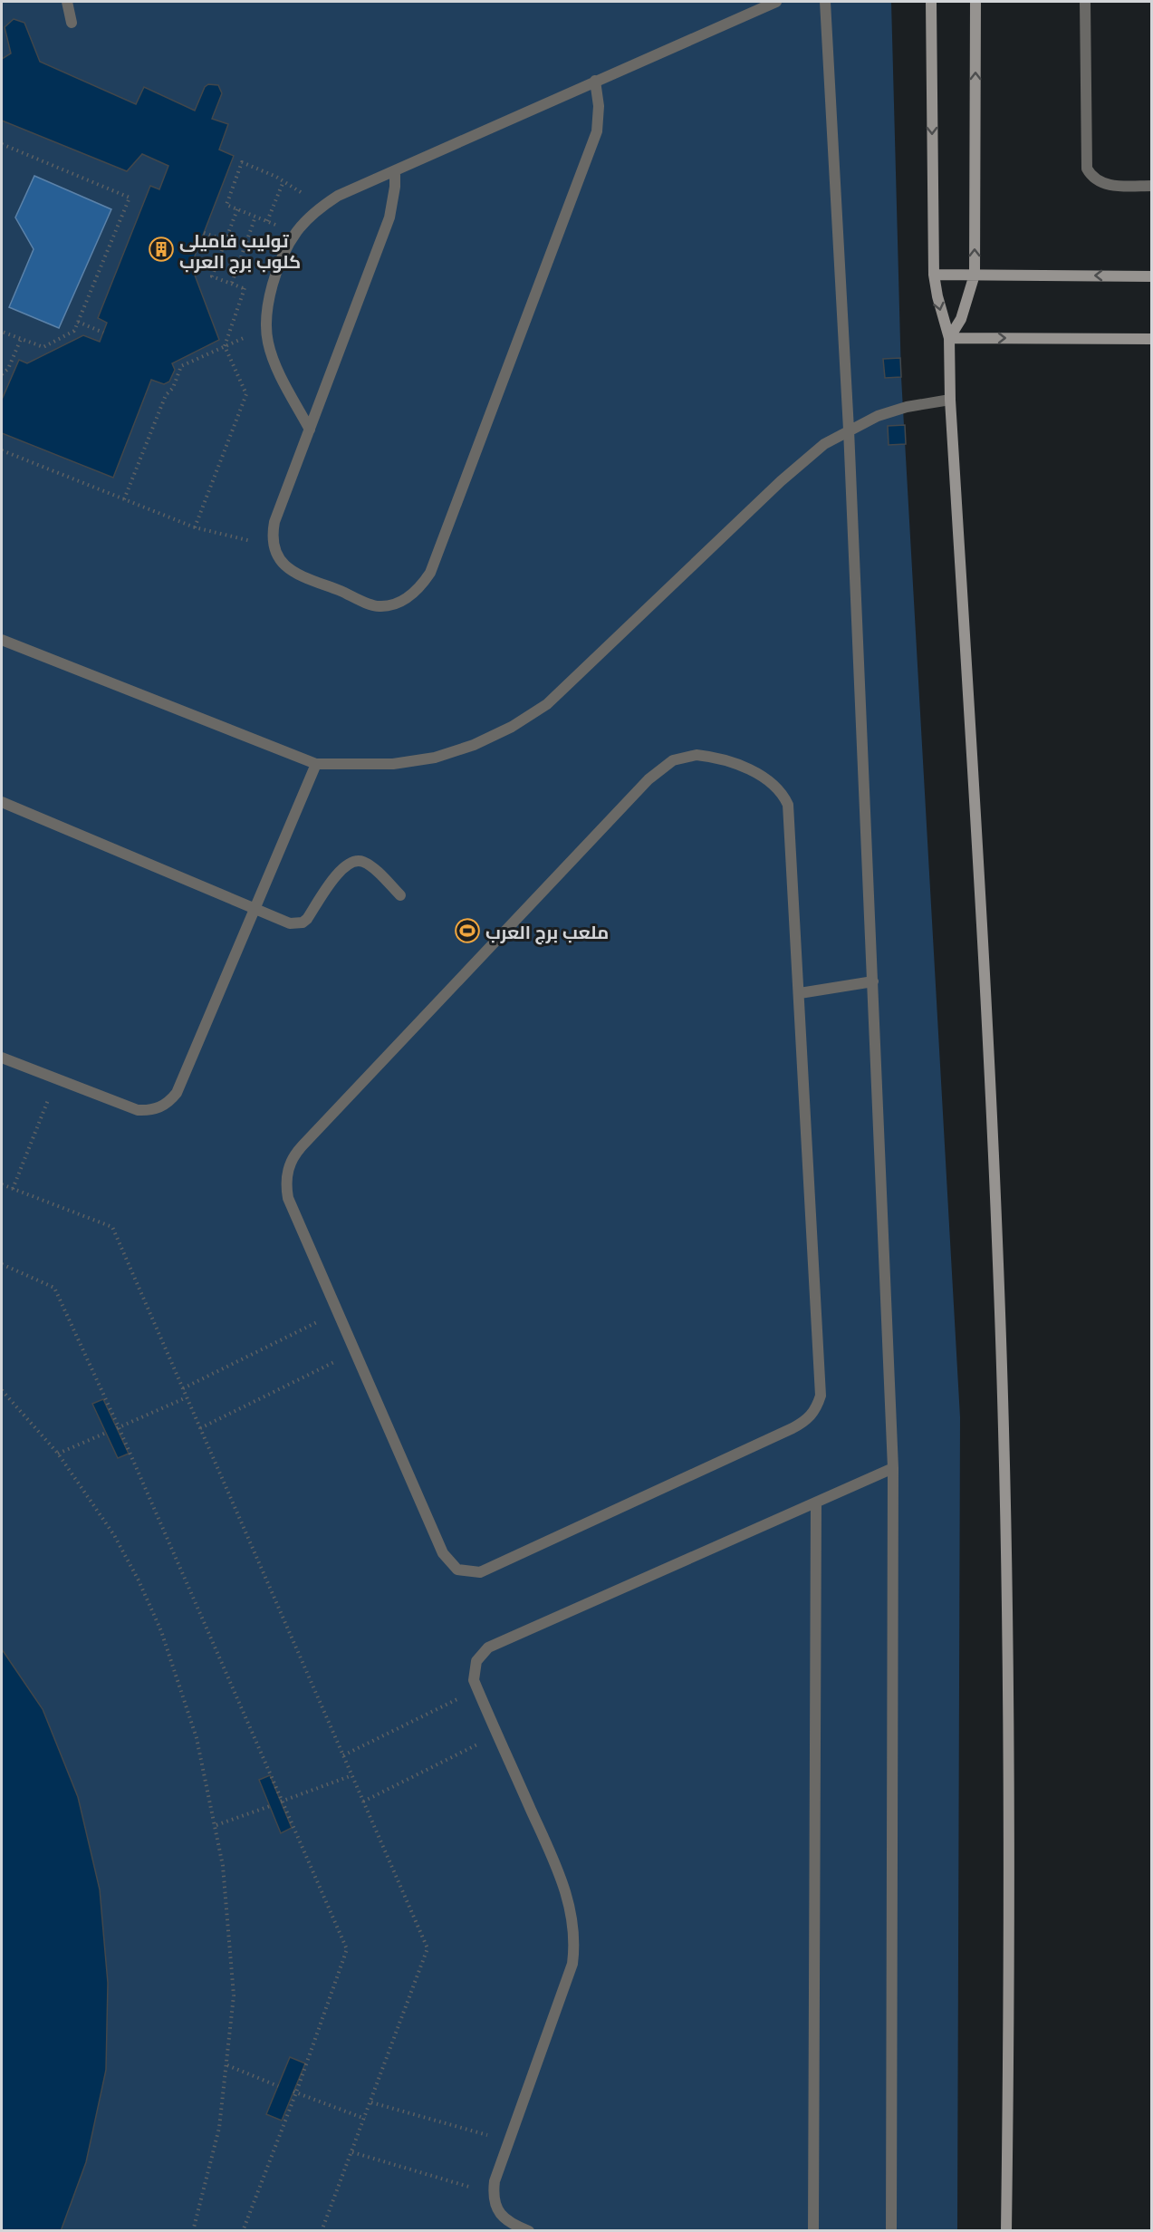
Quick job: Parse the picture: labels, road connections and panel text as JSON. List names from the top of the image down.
{
  "places": {
    "building": ["توليب فاميلى كلوب برج العرب"],
    "sports": ["ملعب برج العرب"]
  }
}
